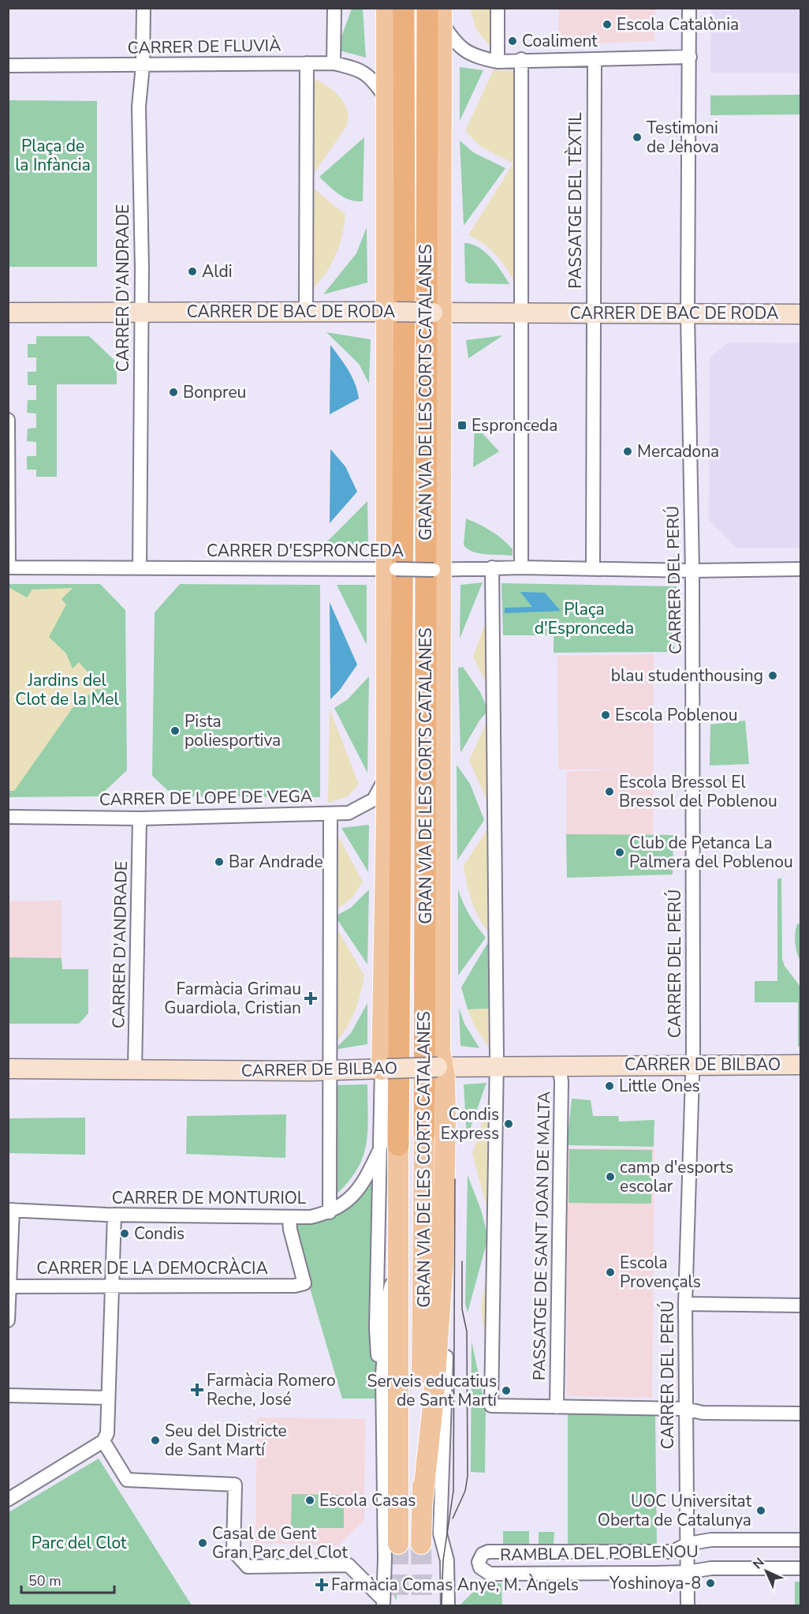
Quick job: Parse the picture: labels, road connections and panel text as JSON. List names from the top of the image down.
{
  "streets": {
    "highway": ["GRAN VIA DE LES CORTS CATALANES"],
    "main road": ["CARRER DE BAC DE RODA", "CARRER DE BILBAO"],
    "street": [
      "CARRER DE FLUVIÀ",
      "PASSATGE DEL TÈXTIL",
      "CARRER D'ANDRADE",
      "CARRER D'ESPRONCEDA",
      "CARRER DEL PERÚ",
      "CARRER DE LOPE DE VEGA",
      "CARRER DE MONTURIOL",
      "PASSATGE DE SANT JOAN DE MALTA",
      "CARRER DE LA DEMOCRÀCIA",
      "RAMBLA DEL POBLENOU"
    ]
  },
  "crossings": [
    ["CARRER DE FLUVIÀ", "CARRER D'ANDRADE"],
    ["PASSATGE DEL TÈXTIL", "CARRER DE BAC DE RODA"],
    ["PASSATGE DEL TÈXTIL", "CARRER D'ESPRONCEDA"],
    ["CARRER D'ANDRADE", "CARRER DE BAC DE RODA"],
    ["CARRER D'ANDRADE", "CARRER D'ESPRONCEDA"],
    ["CARRER D'ANDRADE", "CARRER DE LOPE DE VEGA"],
    ["CARRER D'ANDRADE", "CARRER DE BILBAO"],
    ["CARRER DE BAC DE RODA", "CARRER DEL PERÚ"],
    ["GRAN VIA DE LES CORTS CATALANES", "CARRER DE MONTURIOL"],
    ["CARRER D'ESPRONCEDA", "CARRER DEL PERÚ"],
    ["CARRER DEL PERÚ", "CARRER DE BILBAO"],
    ["CARRER DEL PERÚ", "RAMBLA DEL POBLENOU"],
    ["CARRER DE BILBAO", "PASSATGE DE SANT JOAN DE MALTA"],
    ["CARRER DE MONTURIOL", "CARRER DE LA DEMOCRÀCIA"]
  ],
  "parks": [
    "Plaça de la Infància",
    "Plaça d'Espronceda",
    "Jardins del Clot de la Mel",
    "Parc del Clot"
  ],
  "places": {
    "other": [
      "Escola Catalònia",
      "Coaliment",
      "Testimoni de Jehova",
      "Aldi",
      "Bonpreu",
      "Mercadona",
      "blau studenthousing",
      "Escola Poblenou",
      "Pista poliesportiva",
      "Escola Bressol El Bressol del Poblenou",
      "Club de Petanca La Palmera del Poblenou",
      "Bar Andrade",
      "Little Ones",
      "Condis Express",
      "camp d'esports escolar",
      "Condis",
      "Escola Provençals",
      "Serveis educatius de Sant Martí",
      "Seu del Districte de Sant Martí",
      "Escola Casas",
      "UOC Universitat Oberta de Catalunya",
      "Casal de Gent Gran Parc del Clot",
      "Yoshinoya-8"
    ],
    "transit": ["Espronceda"],
    "health": ["Farmàcia Grimau Guardiola, Cristian", "Farmàcia Romero Reche, José", "Farmàcia Comas Anye, M. Àngels"]
  },
  "scale_bar": "50 m",
  "north": "top left"
}
